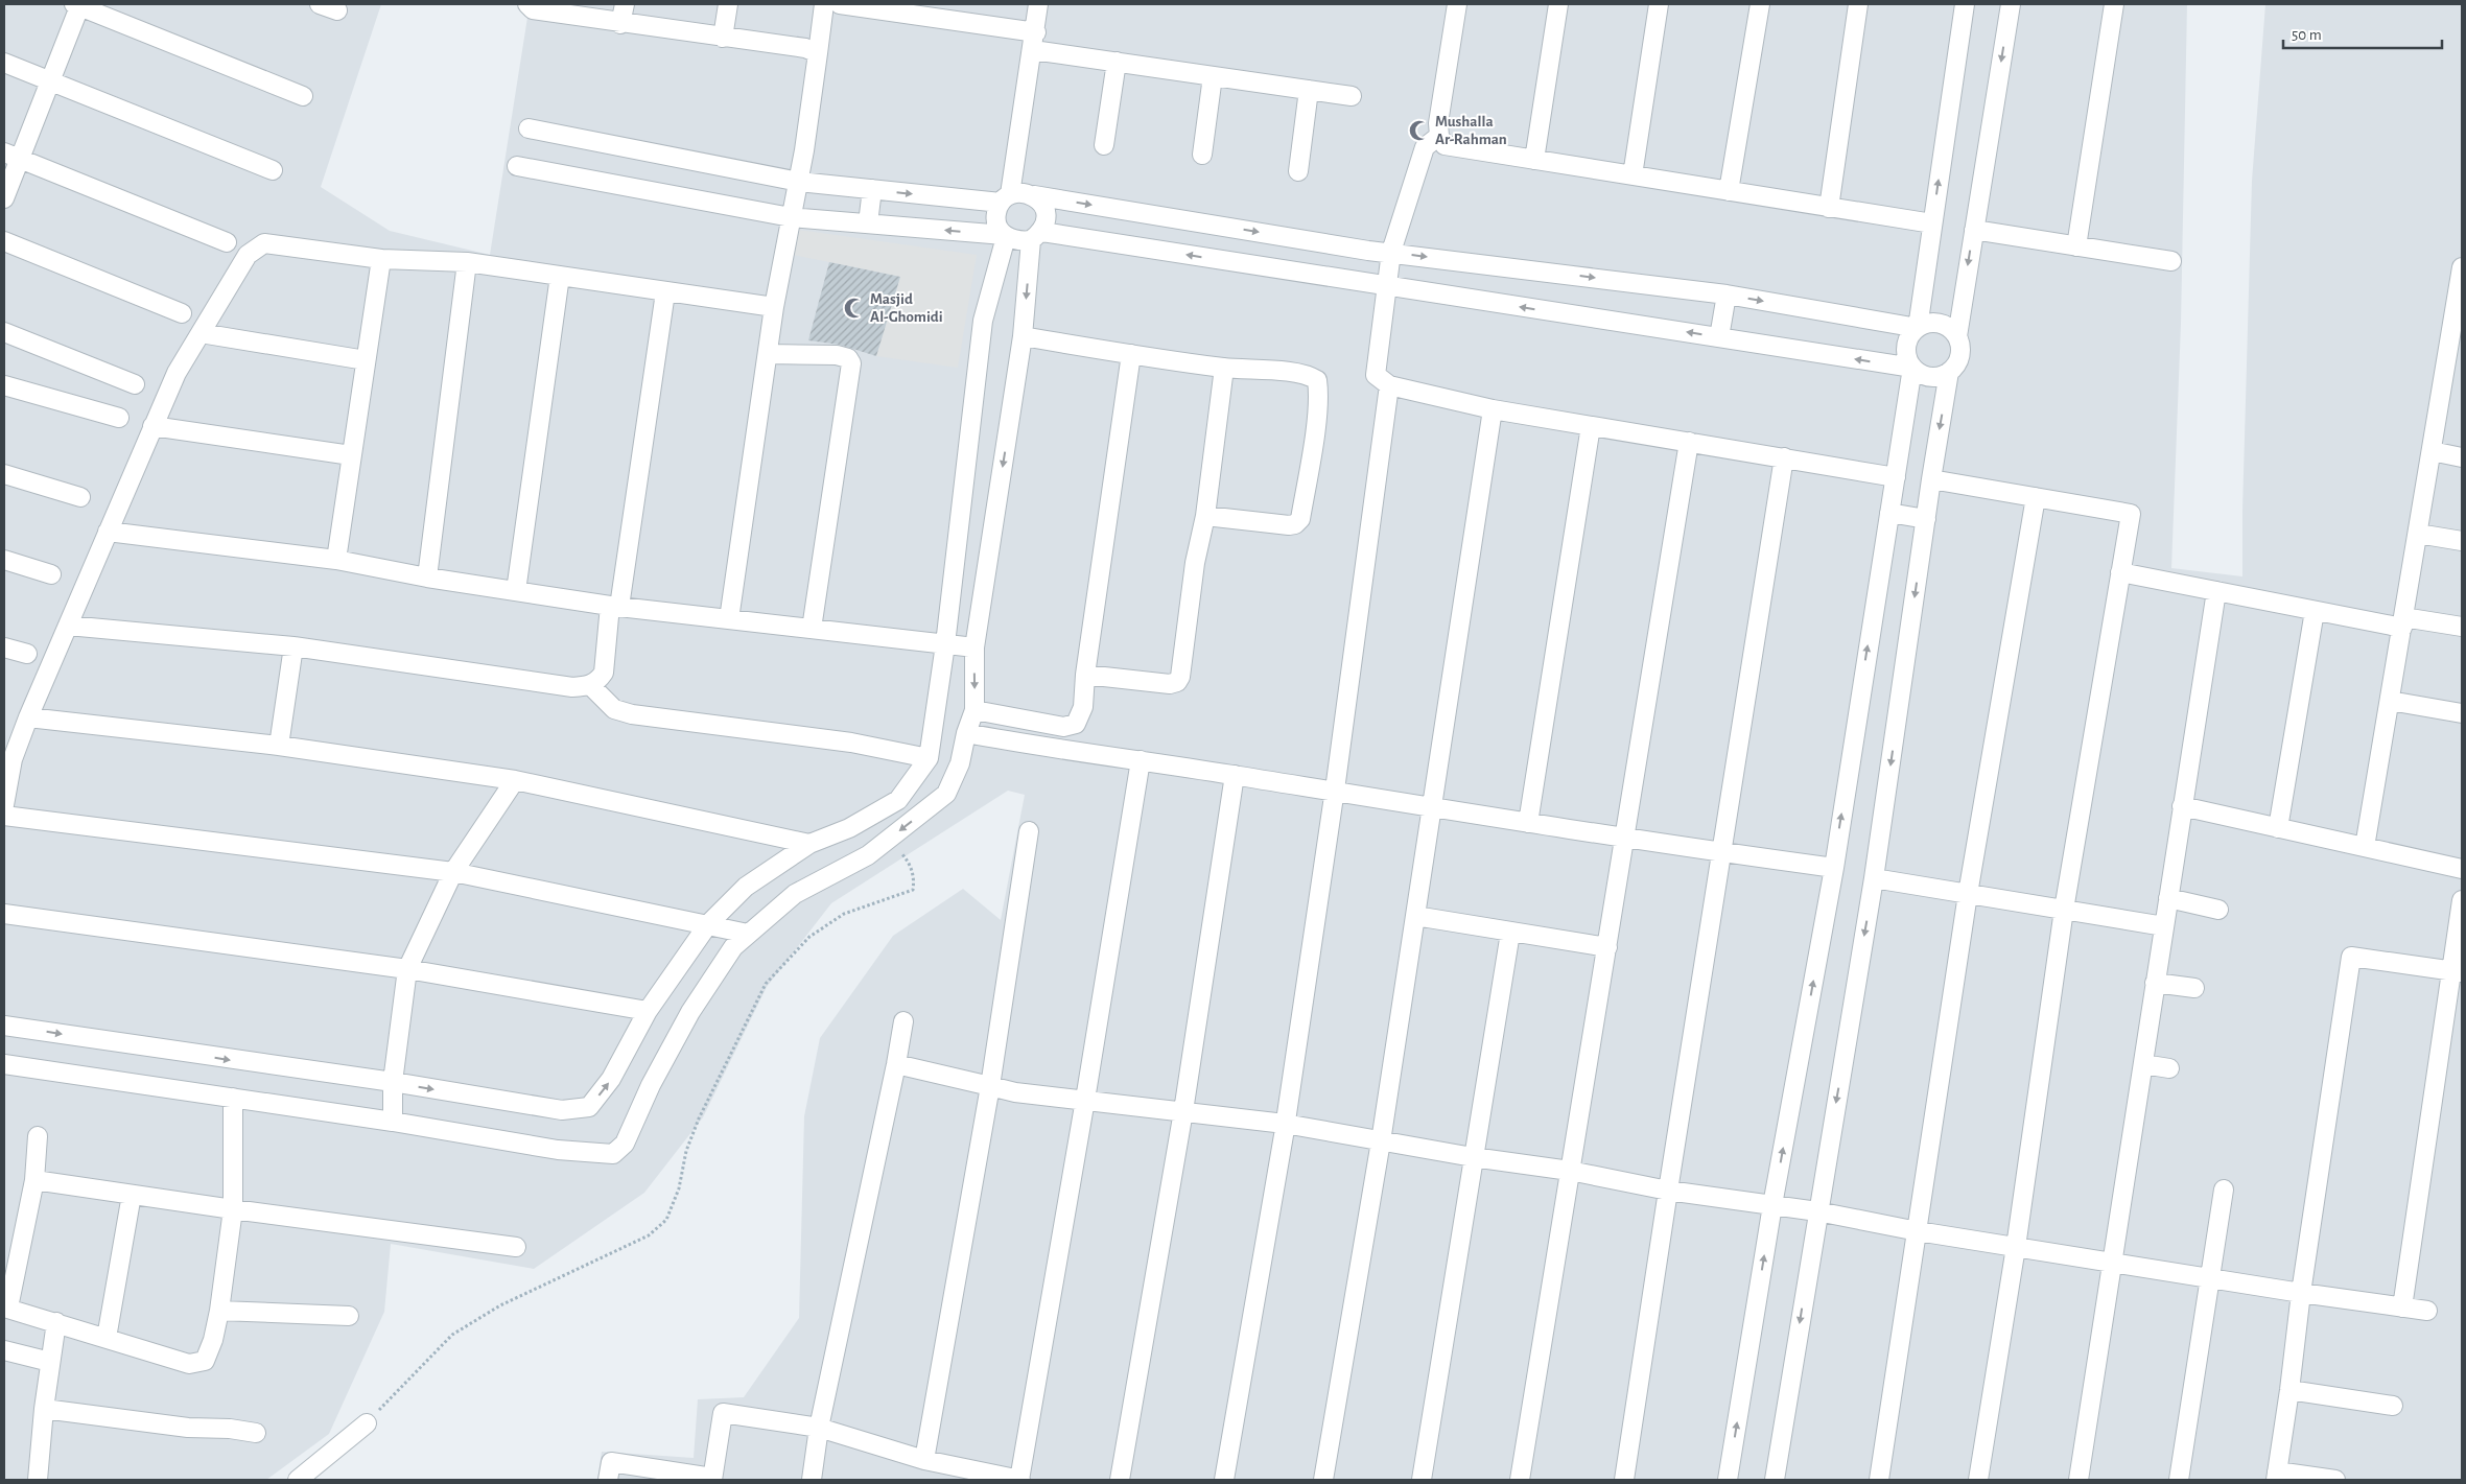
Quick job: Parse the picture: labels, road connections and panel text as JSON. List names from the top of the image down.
{
  "places": {
    "mosque": ["Mushalla Ar-Rahman", "Masjid Al-Ghomidi"]
  },
  "scale_bar": "50 m"
}
